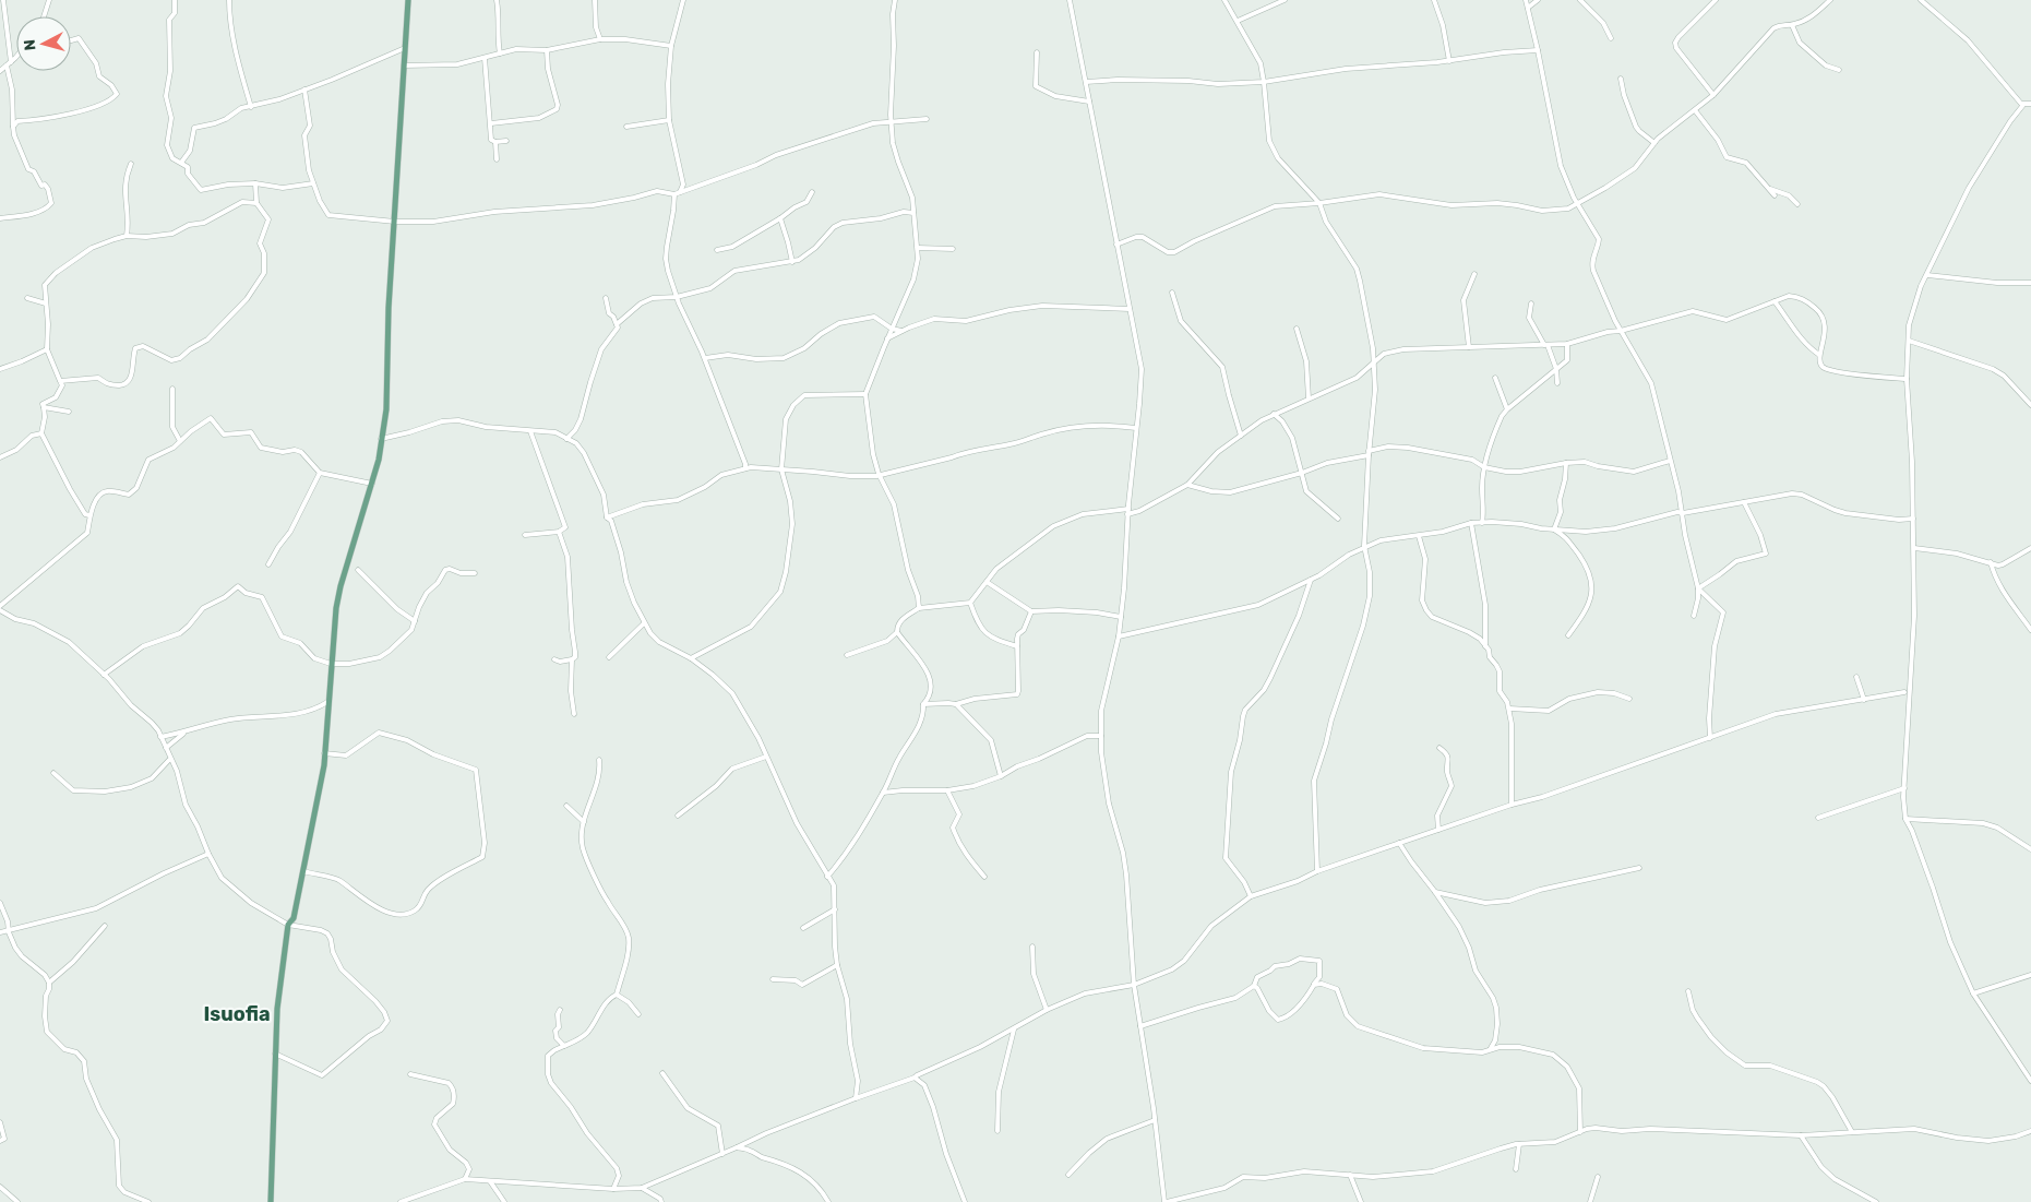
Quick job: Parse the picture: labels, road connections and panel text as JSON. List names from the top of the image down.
{
  "districts": ["Isuofia"],
  "north": "left"
}
